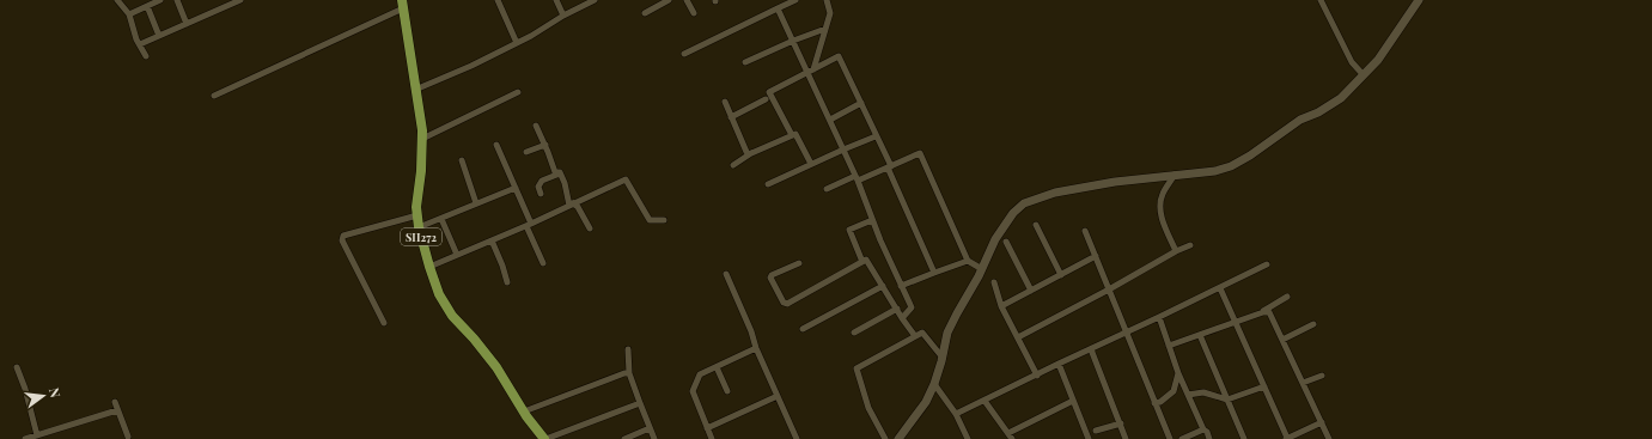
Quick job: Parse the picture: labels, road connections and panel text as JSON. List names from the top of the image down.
{
  "streets": {
    "main road": ["SH272"]
  },
  "north": "right"
}
